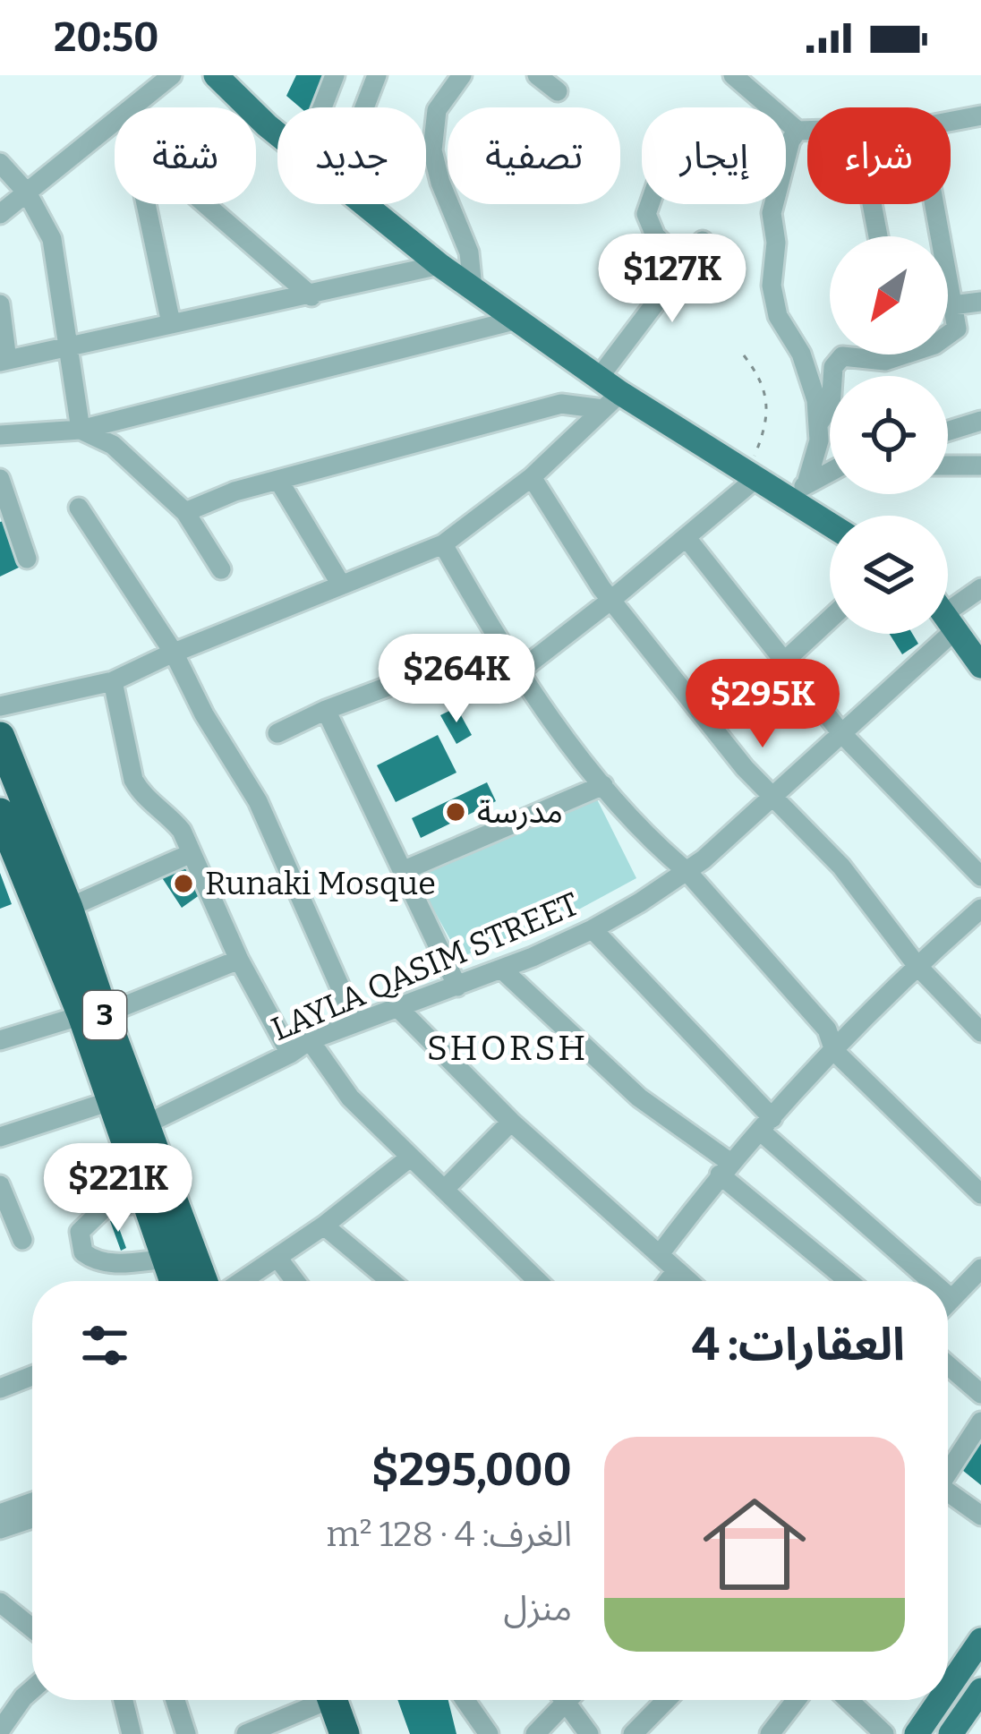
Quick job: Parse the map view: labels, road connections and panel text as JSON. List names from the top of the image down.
{
  "streets": {
    "highway": ["3"],
    "street": ["LAYLA QASIM STREET"]
  },
  "crossings": [
    ["LAYLA QASIM STREET", "3"]
  ],
  "districts": ["SHORSH"],
  "places": ["مدرسة", "Runaki Mosque"],
  "north": "bottom left",
  "page": {
    "status": "20:50",
    "chip": [
      "شراء",
      "إيجار",
      "تصفية",
      "جديد",
      "شقة"
    ],
    "price": [
      "$127K",
      "$264K",
      "$295K",
      "$221K"
    ],
    "heading": "العقارات: 4",
    "list": [
      {
        "name": "$295,000",
        "note": "الغرف: 4 · 128 m² · منزل"
      }
    ]
  }
}
